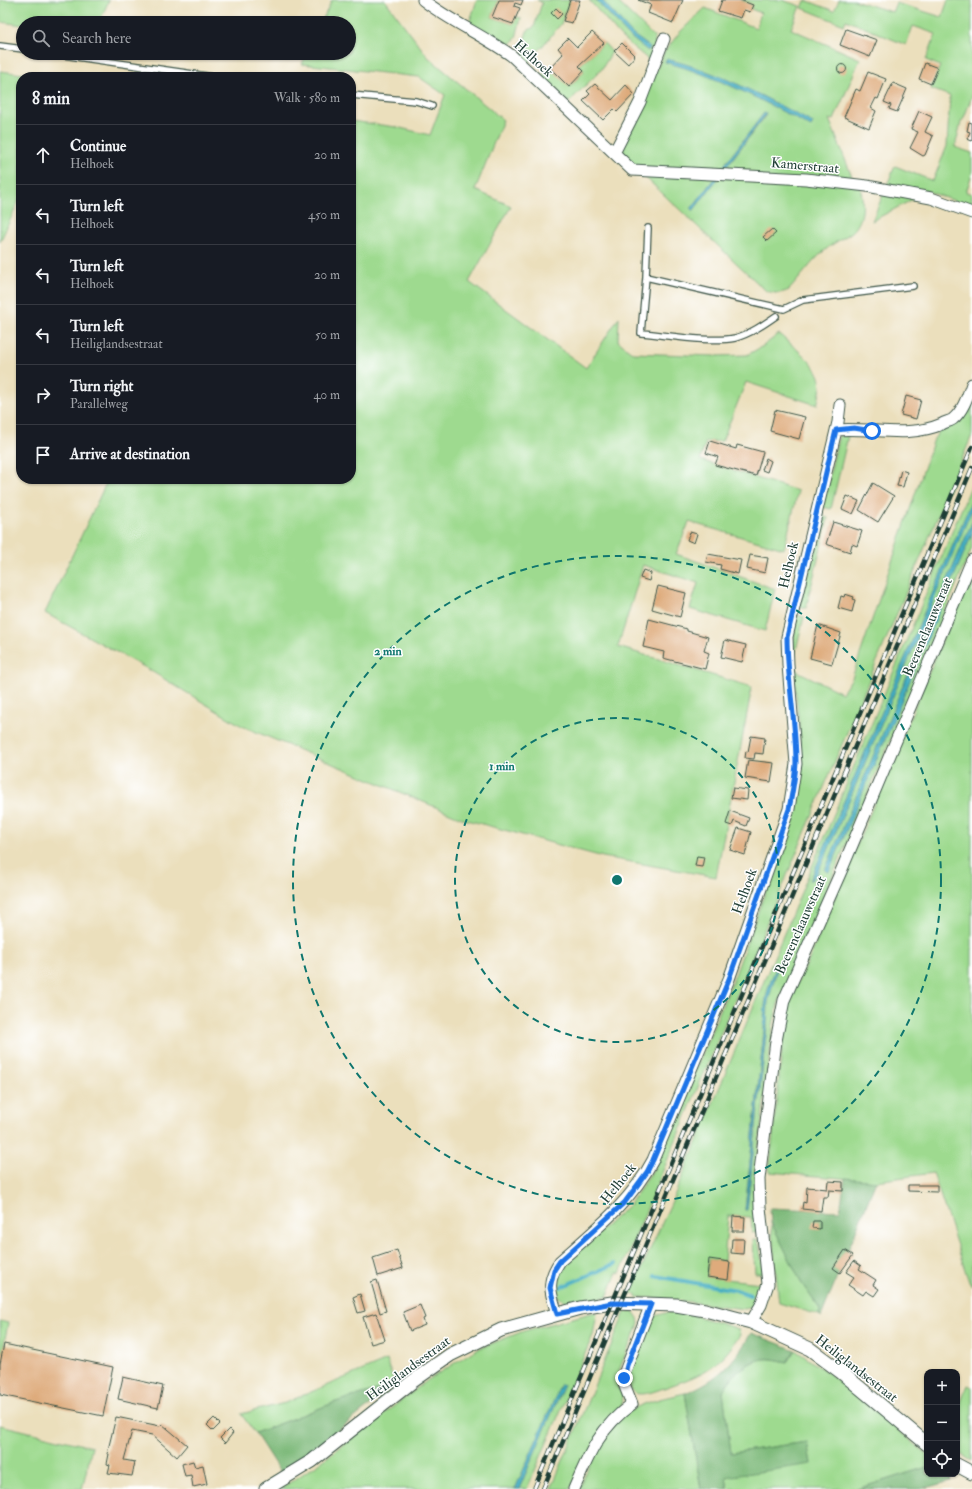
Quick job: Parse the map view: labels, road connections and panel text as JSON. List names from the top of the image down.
{
  "streets": {
    "street": [
      "Helhoek",
      "Kamerstraat",
      "Beerenclaauwstraat",
      "Heiliglandsestraat"
    ]
  },
  "crossings": [
    ["Helhoek", "Kamerstraat"],
    ["Helhoek", "Heiliglandsestraat"],
    ["Beerenclaauwstraat", "Heiliglandsestraat"]
  ],
  "page": {
    "search": "Search here",
    "heading": ["8 min", "Walk · 580 m"],
    "list": [
      ["Continue", "Helhoek", "20 m"],
      ["Turn left", "Helhoek", "450 m"],
      ["Turn left", "Helhoek", "20 m"],
      ["Turn left", "Heiliglandsestraat", "50 m"],
      ["Turn right", "Parallelweg", "40 m"],
      "Arrive at destination"
    ],
    "map_buttons": ["+", "−"]
  },
  "rings": ["2 min", "1 min"]
}
